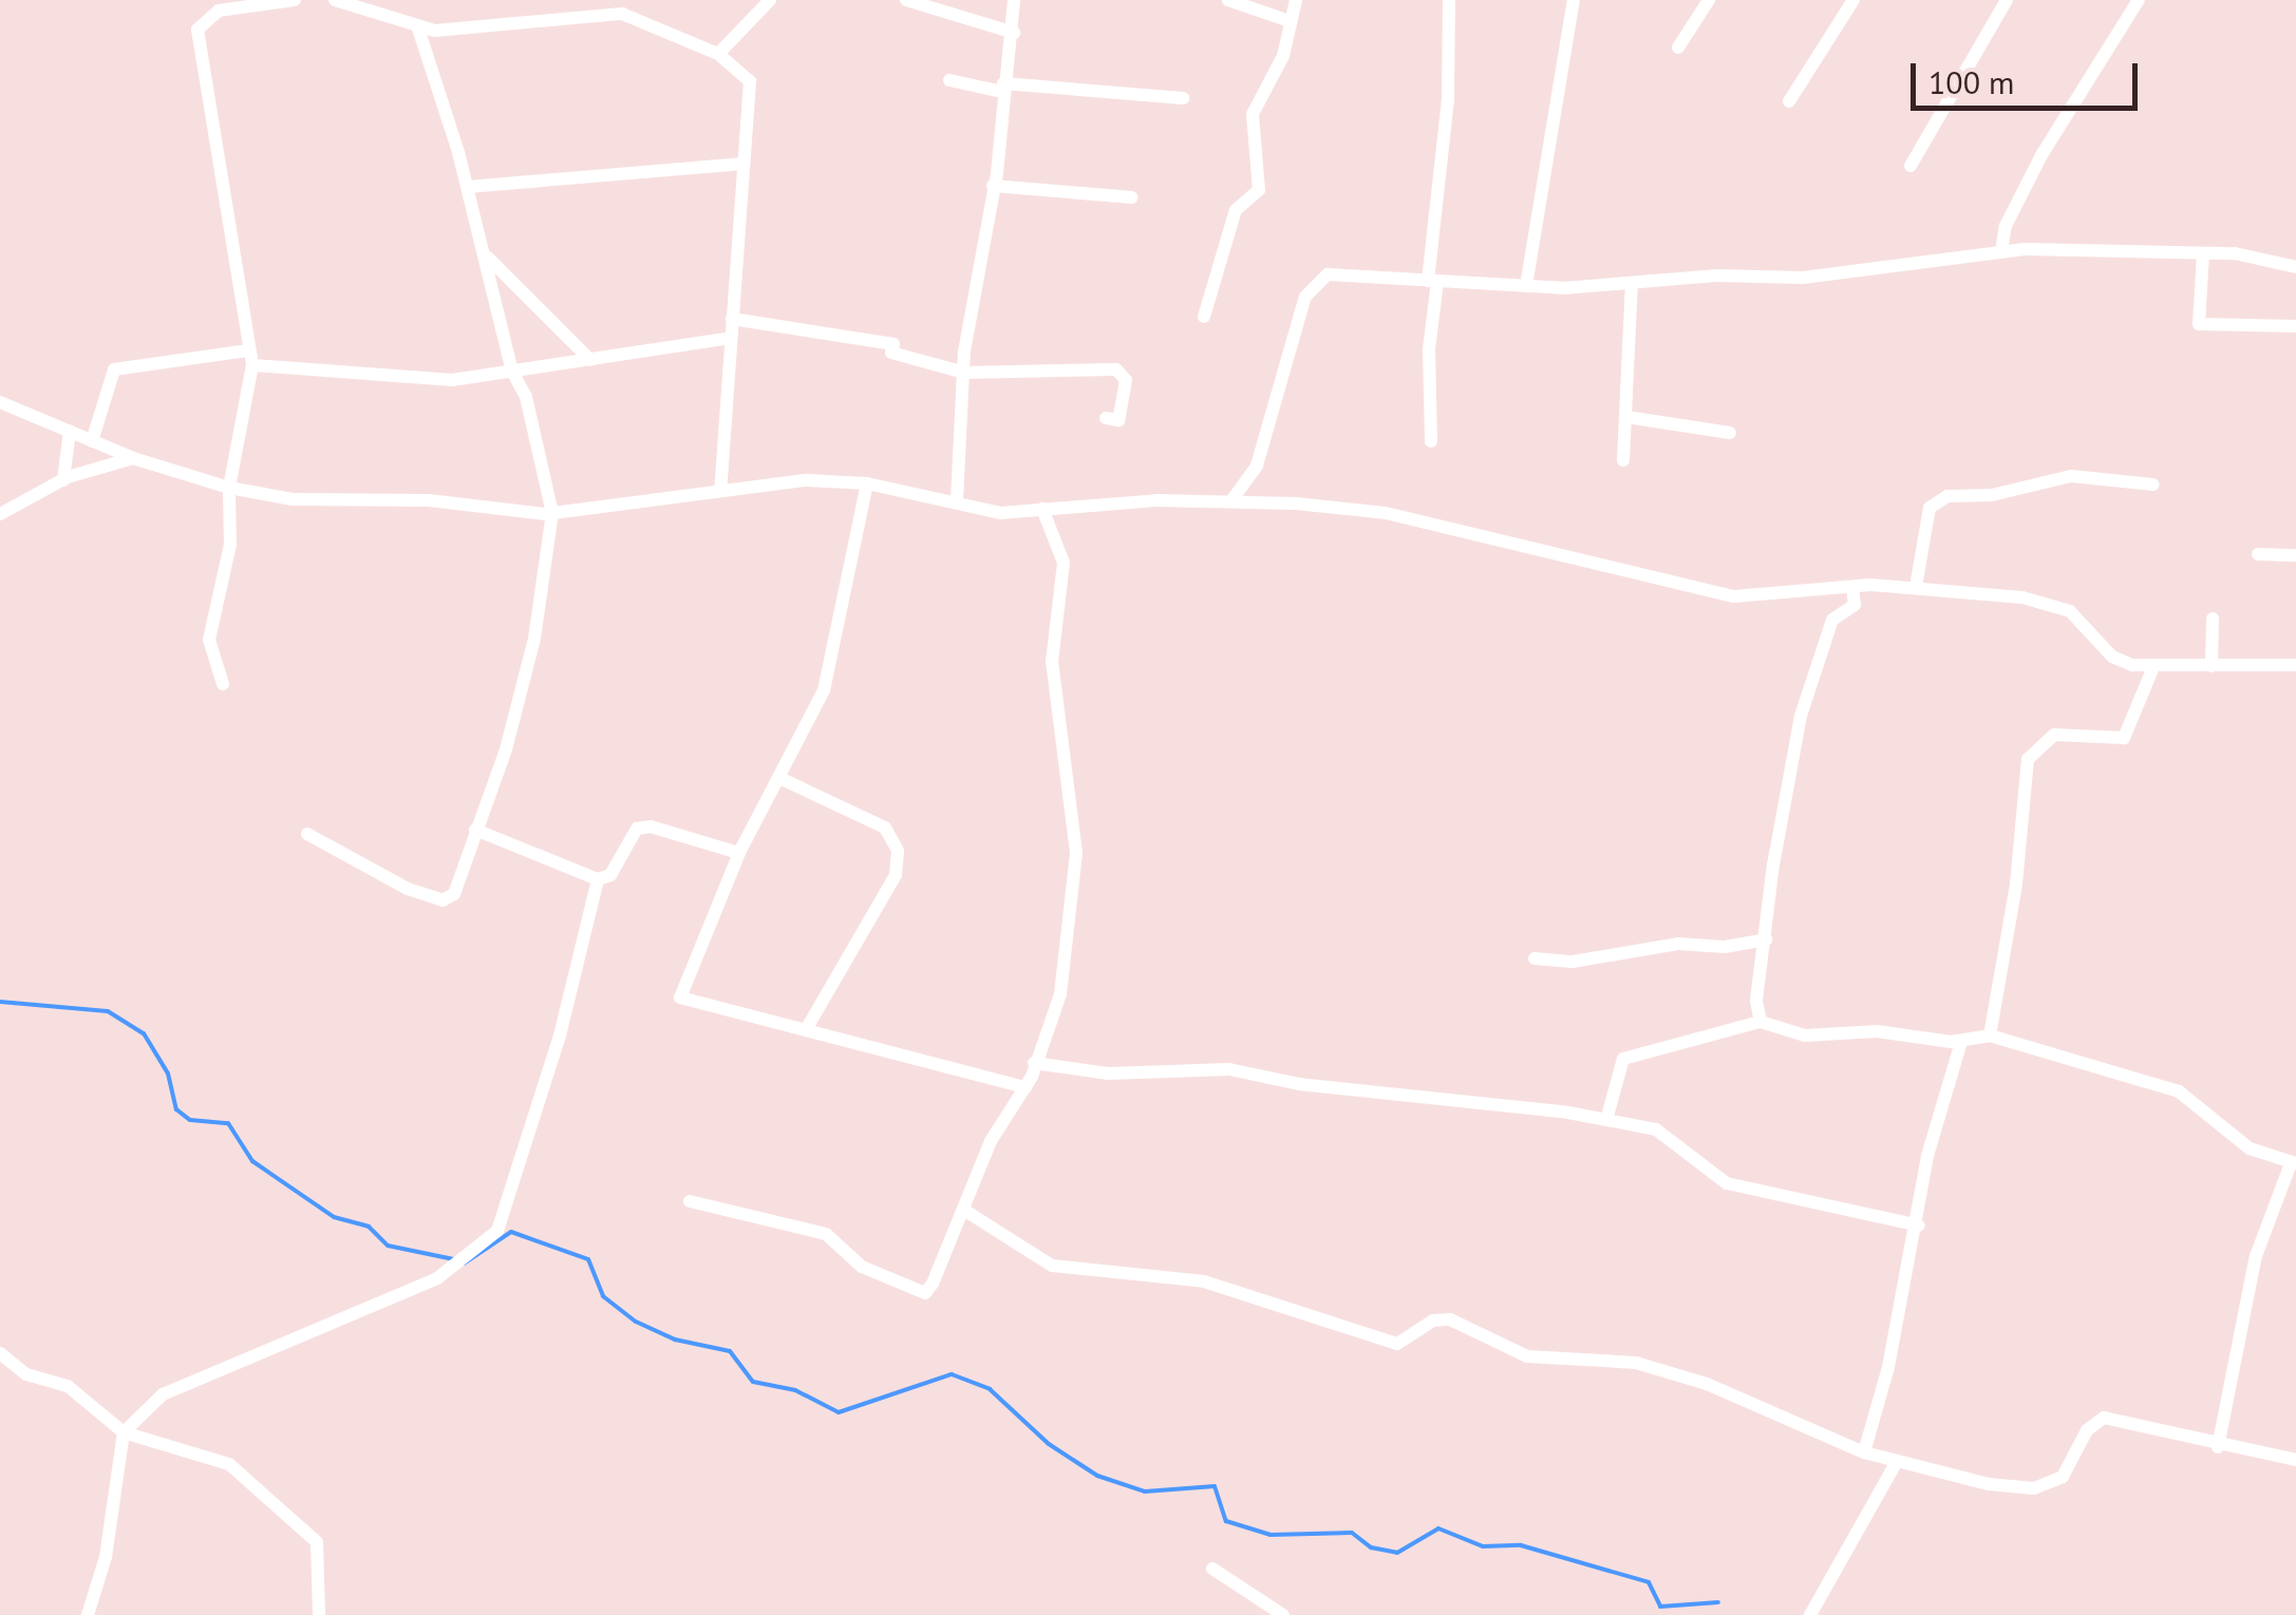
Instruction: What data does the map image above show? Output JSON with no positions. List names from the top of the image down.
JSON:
{
  "scale_bar": "100 m"
}
